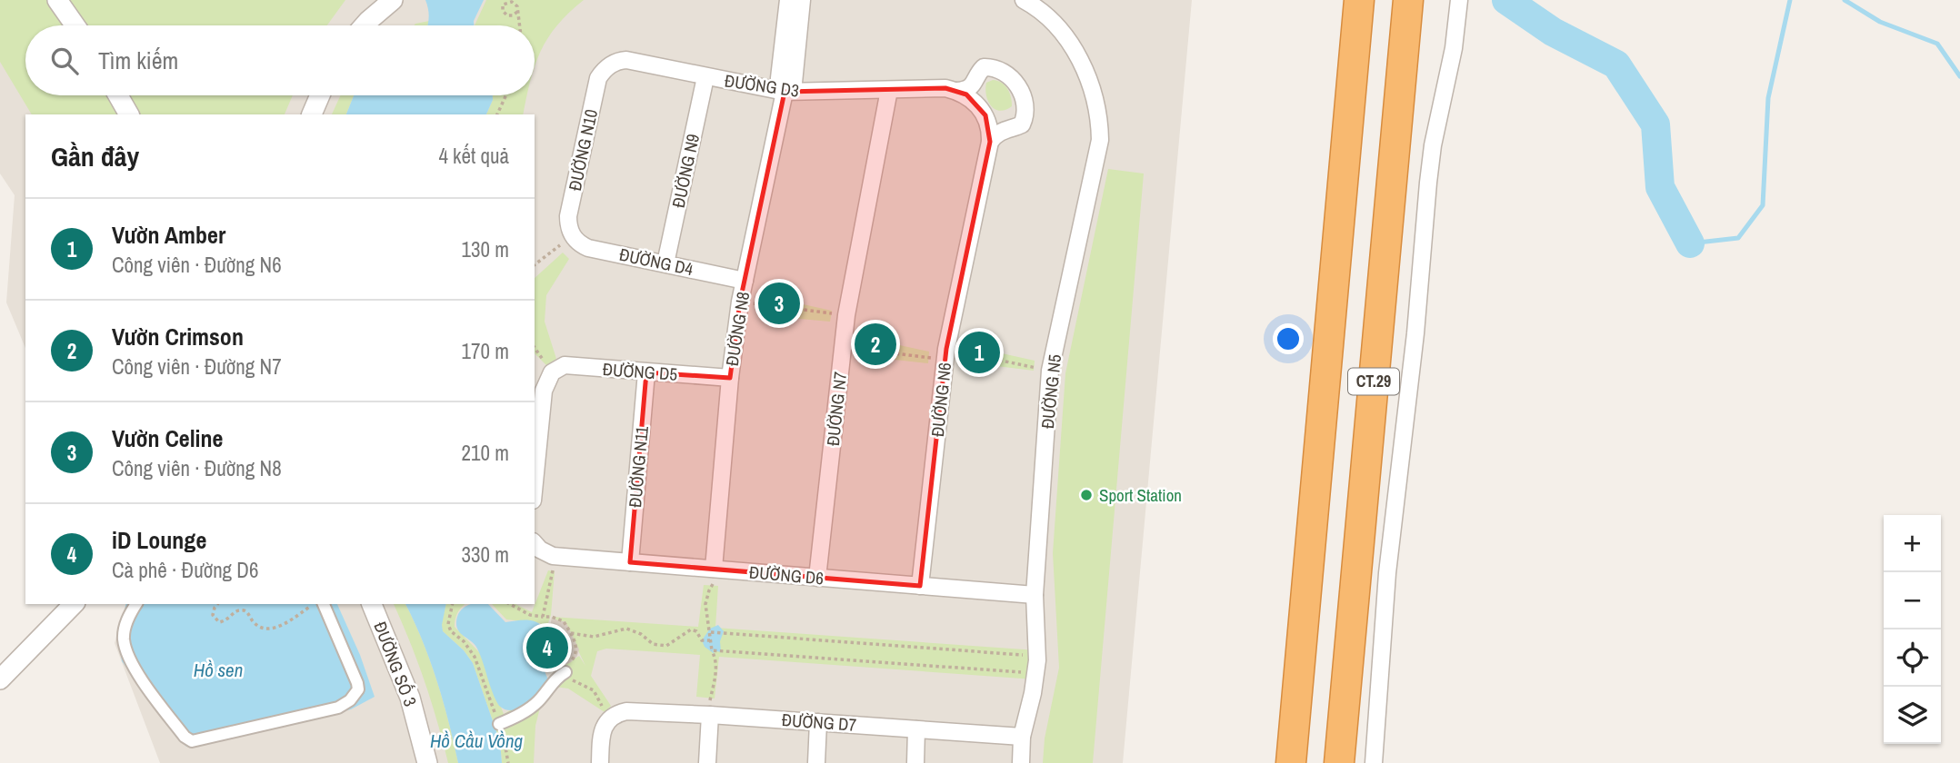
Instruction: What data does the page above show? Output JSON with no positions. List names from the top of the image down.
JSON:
{
  "streets": {
    "highway": ["CT.29"],
    "street": [
      "ĐƯỜNG D3",
      "ĐƯỜNG N10",
      "ĐƯỜNG N9",
      "ĐƯỜNG D4",
      "ĐƯỜNG N8",
      "ĐƯỜNG D5",
      "ĐƯỜNG N5",
      "ĐƯỜNG N6",
      "ĐƯỜNG N7",
      "ĐƯỜNG N11",
      "ĐƯỜNG D6",
      "ĐƯỜNG SỐ 3",
      "ĐƯỜNG D7"
    ]
  },
  "crossings": [
    ["ĐƯỜNG D3", "ĐƯỜNG N10"],
    ["ĐƯỜNG D3", "ĐƯỜNG N9"],
    ["ĐƯỜNG D3", "ĐƯỜNG N8"],
    ["ĐƯỜNG D3", "ĐƯỜNG N6"],
    ["ĐƯỜNG D3", "ĐƯỜNG N7"],
    ["ĐƯỜNG N10", "ĐƯỜNG D4"],
    ["ĐƯỜNG N9", "ĐƯỜNG D4"],
    ["ĐƯỜNG D4", "ĐƯỜNG N8"],
    ["ĐƯỜNG N8", "ĐƯỜNG D5"],
    ["ĐƯỜNG N8", "ĐƯỜNG D6"],
    ["ĐƯỜNG D5", "ĐƯỜNG N11"],
    ["ĐƯỜNG N5", "ĐƯỜNG D6"],
    ["ĐƯỜNG N5", "ĐƯỜNG D7"],
    ["ĐƯỜNG N6", "ĐƯỜNG D6"],
    ["ĐƯỜNG N7", "ĐƯỜNG D6"],
    ["ĐƯỜNG N11", "ĐƯỜNG D6"]
  ],
  "water": ["Hồ sen", "Hồ Cầu Vồng"],
  "places": ["Sport Station"],
  "page": {
    "search": "Tìm kiếm",
    "heading": ["Gần đây", "4 kết quả"],
    "list": [
      {
        "mark": "1",
        "name": "Vườn Amber",
        "note": "Công viên · Đường N6",
        "value": "130 m"
      },
      {
        "mark": "2",
        "name": "Vườn Crimson",
        "note": "Công viên · Đường N7",
        "value": "170 m"
      },
      {
        "mark": "3",
        "name": "Vườn Celine",
        "note": "Công viên · Đường N8",
        "value": "210 m"
      },
      {
        "mark": "4",
        "name": "iD Lounge",
        "note": "Cà phê · Đường D6",
        "value": "330 m"
      }
    ],
    "pins": [
      "3",
      "2",
      "1",
      "4"
    ],
    "map_buttons": ["+", "−"]
  }
}
